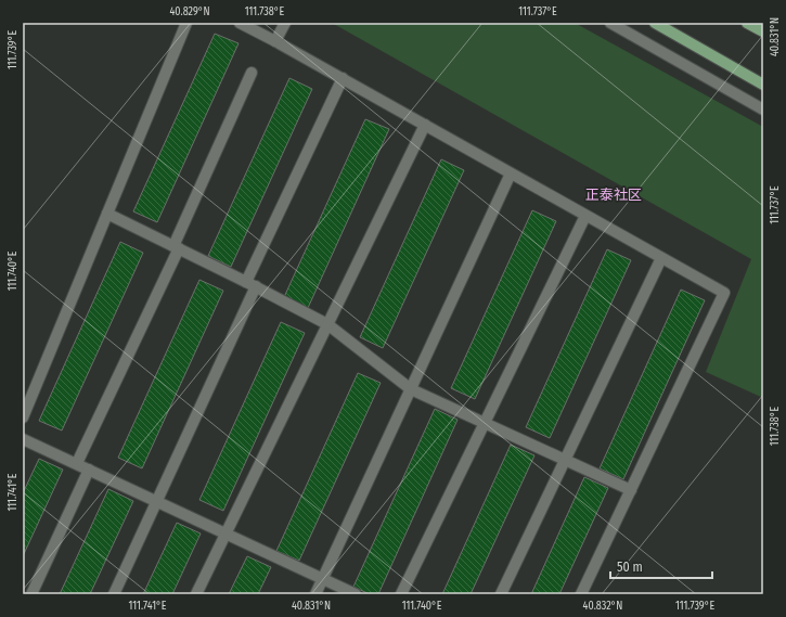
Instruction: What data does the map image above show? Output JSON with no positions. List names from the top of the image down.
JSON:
{
  "districts": ["正泰社区"],
  "scale_bar": "50 m",
  "coordinates": [
    "40.829°N",
    "111.738°E",
    "111.737°E",
    "40.831°N",
    "111.739°E",
    "111.740°E",
    "111.741°E",
    "40.832°N"
  ]
}
